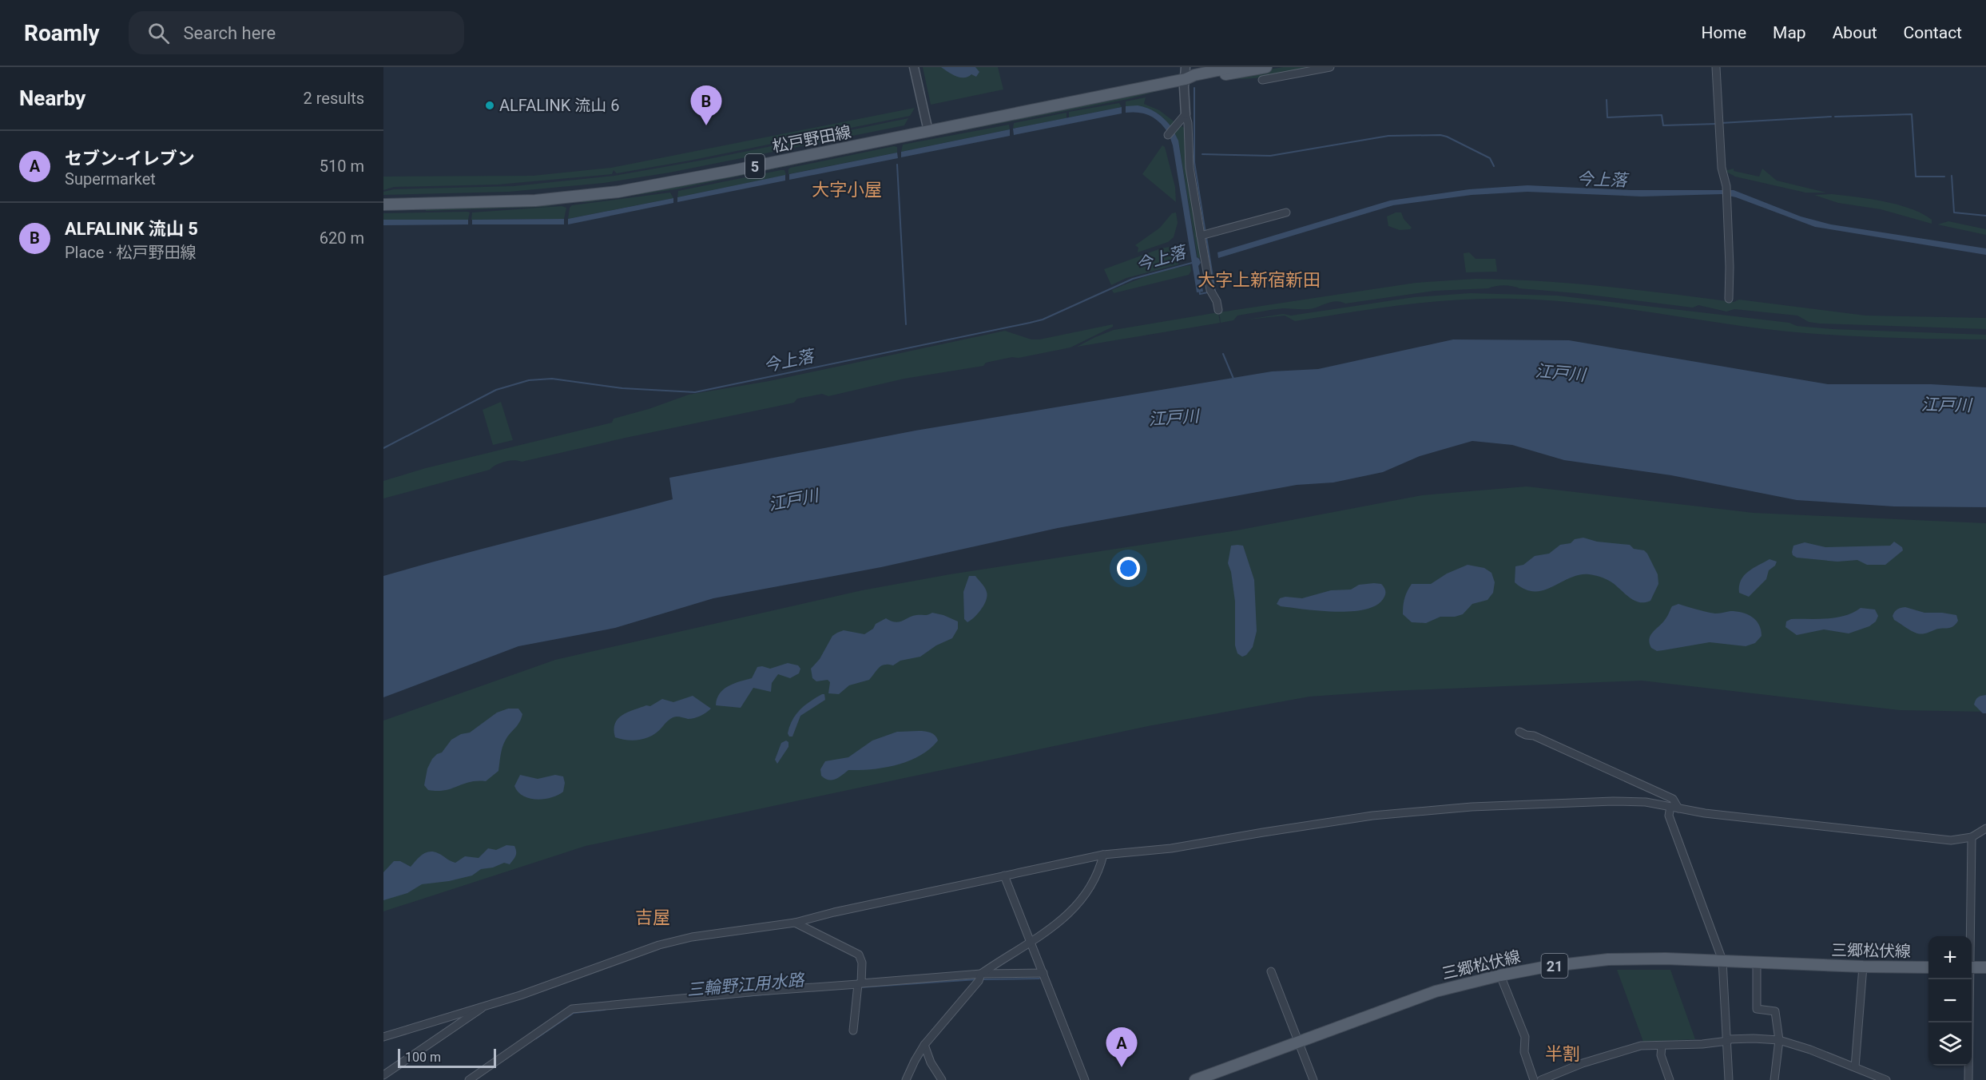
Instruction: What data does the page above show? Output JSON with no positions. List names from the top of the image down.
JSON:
{
  "streets": {
    "main road": [
      "松戸野田線",
      "5",
      "三郷松伏線",
      "21"
    ]
  },
  "districts": [
    "大字小屋",
    "大字上新宿新田",
    "吉屋",
    "半割"
  ],
  "water": ["今上落", "江戸川", "三輪野江用水路"],
  "places": ["ALFALINK 流山 6"],
  "scale_bar": "100 m",
  "page": {
    "header": "Roamly",
    "search": "Search here",
    "nav": [
      "Home",
      "Map",
      "About",
      "Contact"
    ],
    "heading": ["Nearby", "2 results"],
    "pins": ["B", "A"],
    "list": [
      {
        "mark": "A",
        "name": "セブン-イレブン",
        "note": "Supermarket",
        "value": "510 m"
      },
      {
        "mark": "B",
        "name": "ALFALINK 流山 5",
        "note": "Place · 松戸野田線",
        "value": "620 m"
      }
    ],
    "map_buttons": ["+", "−"],
    "scale": "100 m"
  }
}
